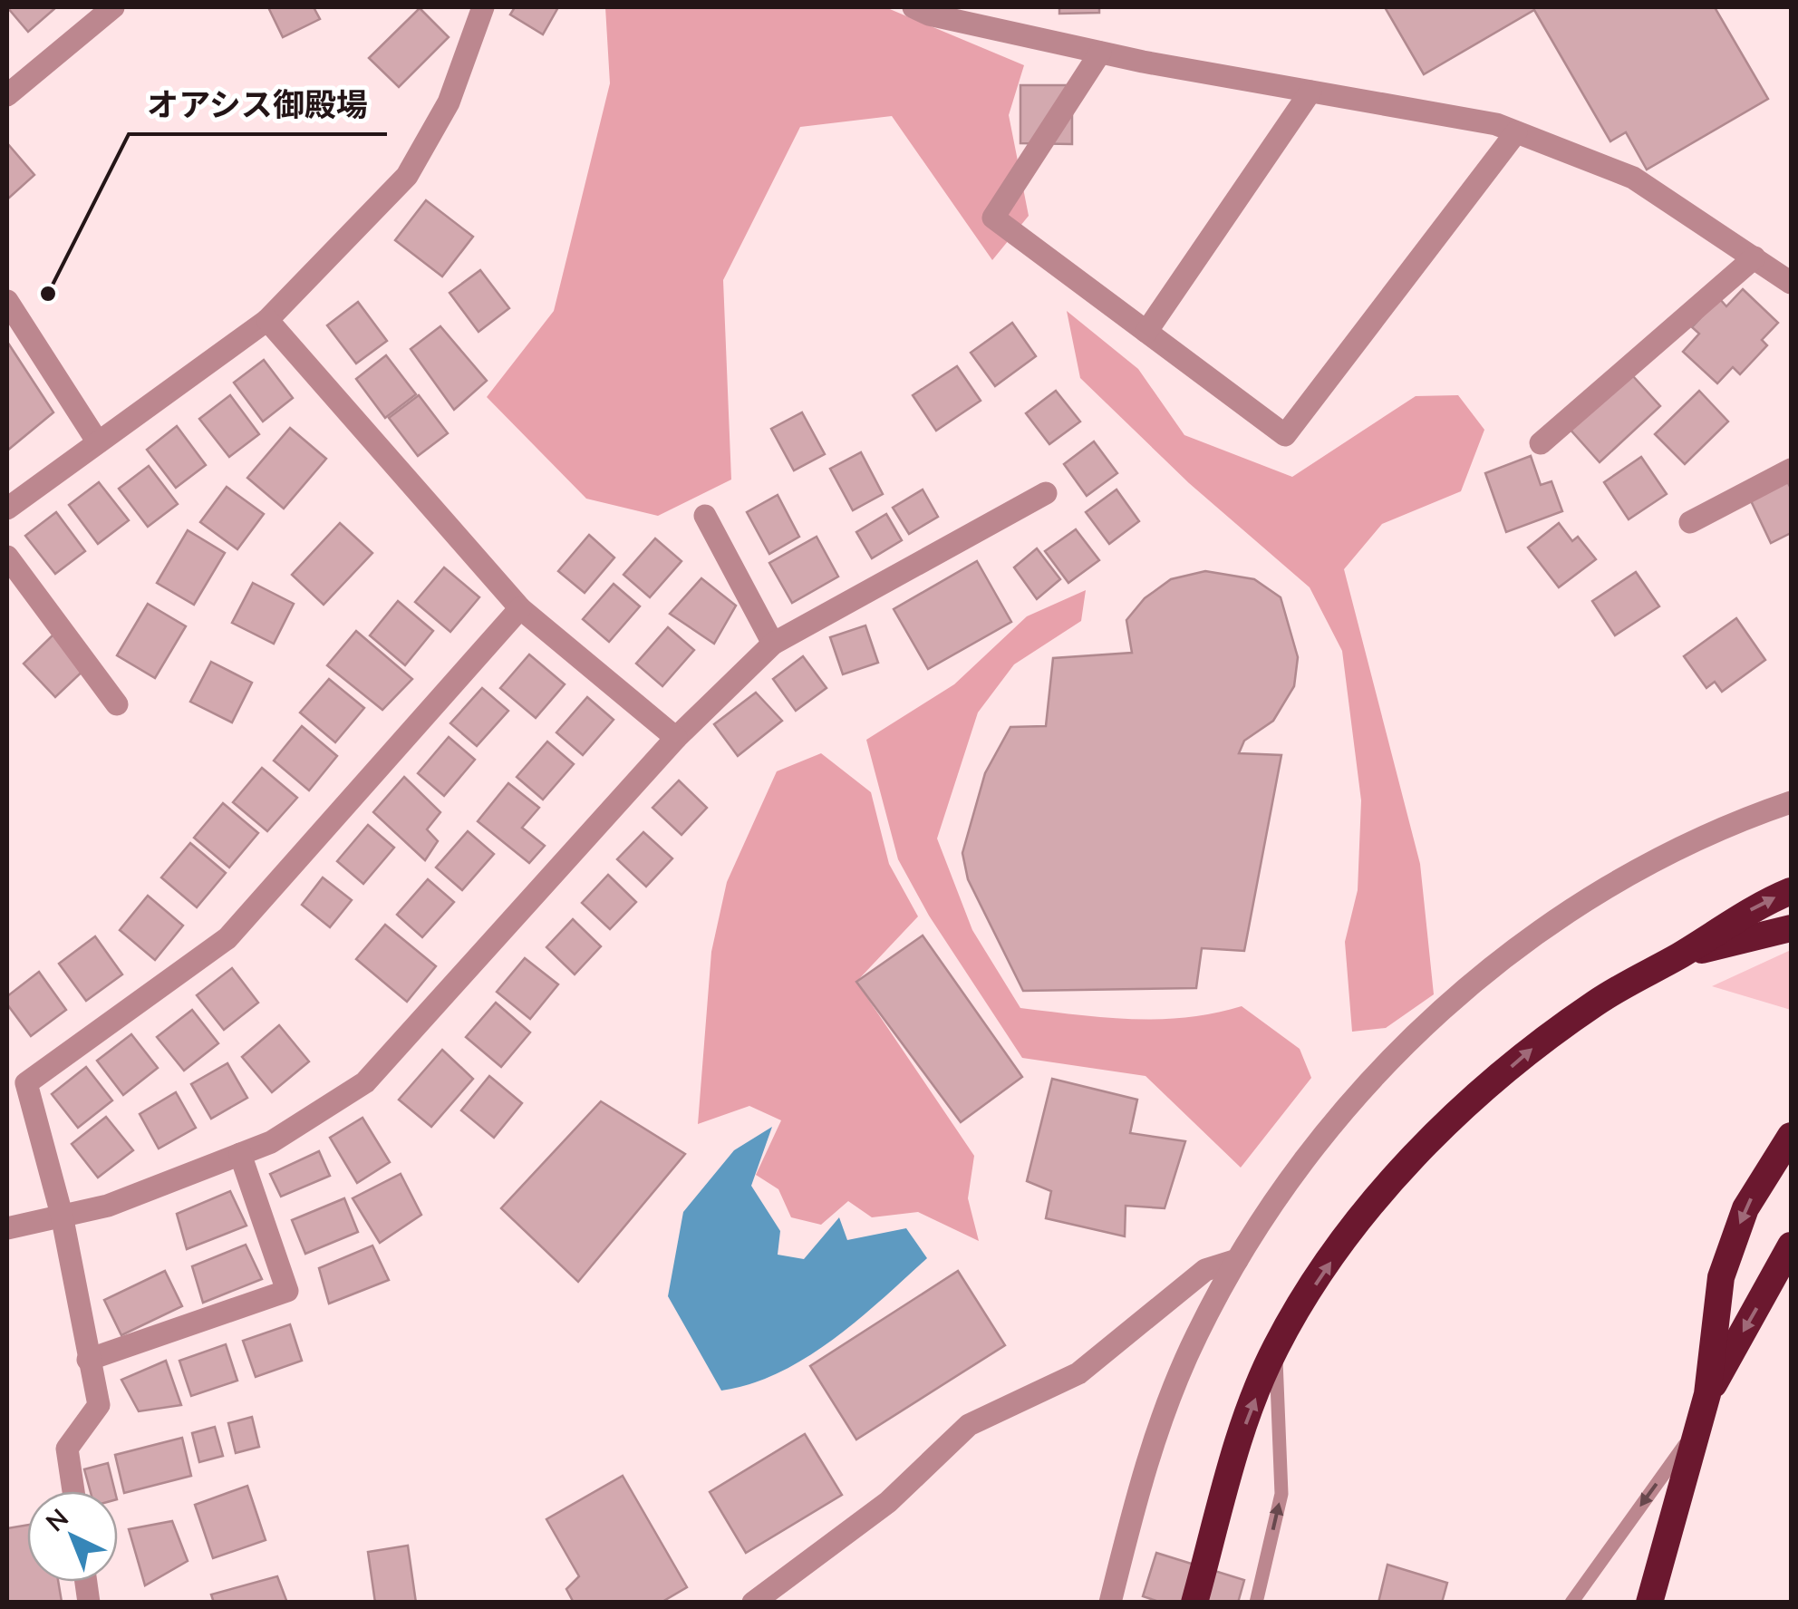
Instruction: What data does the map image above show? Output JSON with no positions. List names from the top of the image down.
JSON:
{
  "places": ["オアシス御殿場"],
  "north": "top left"
}
